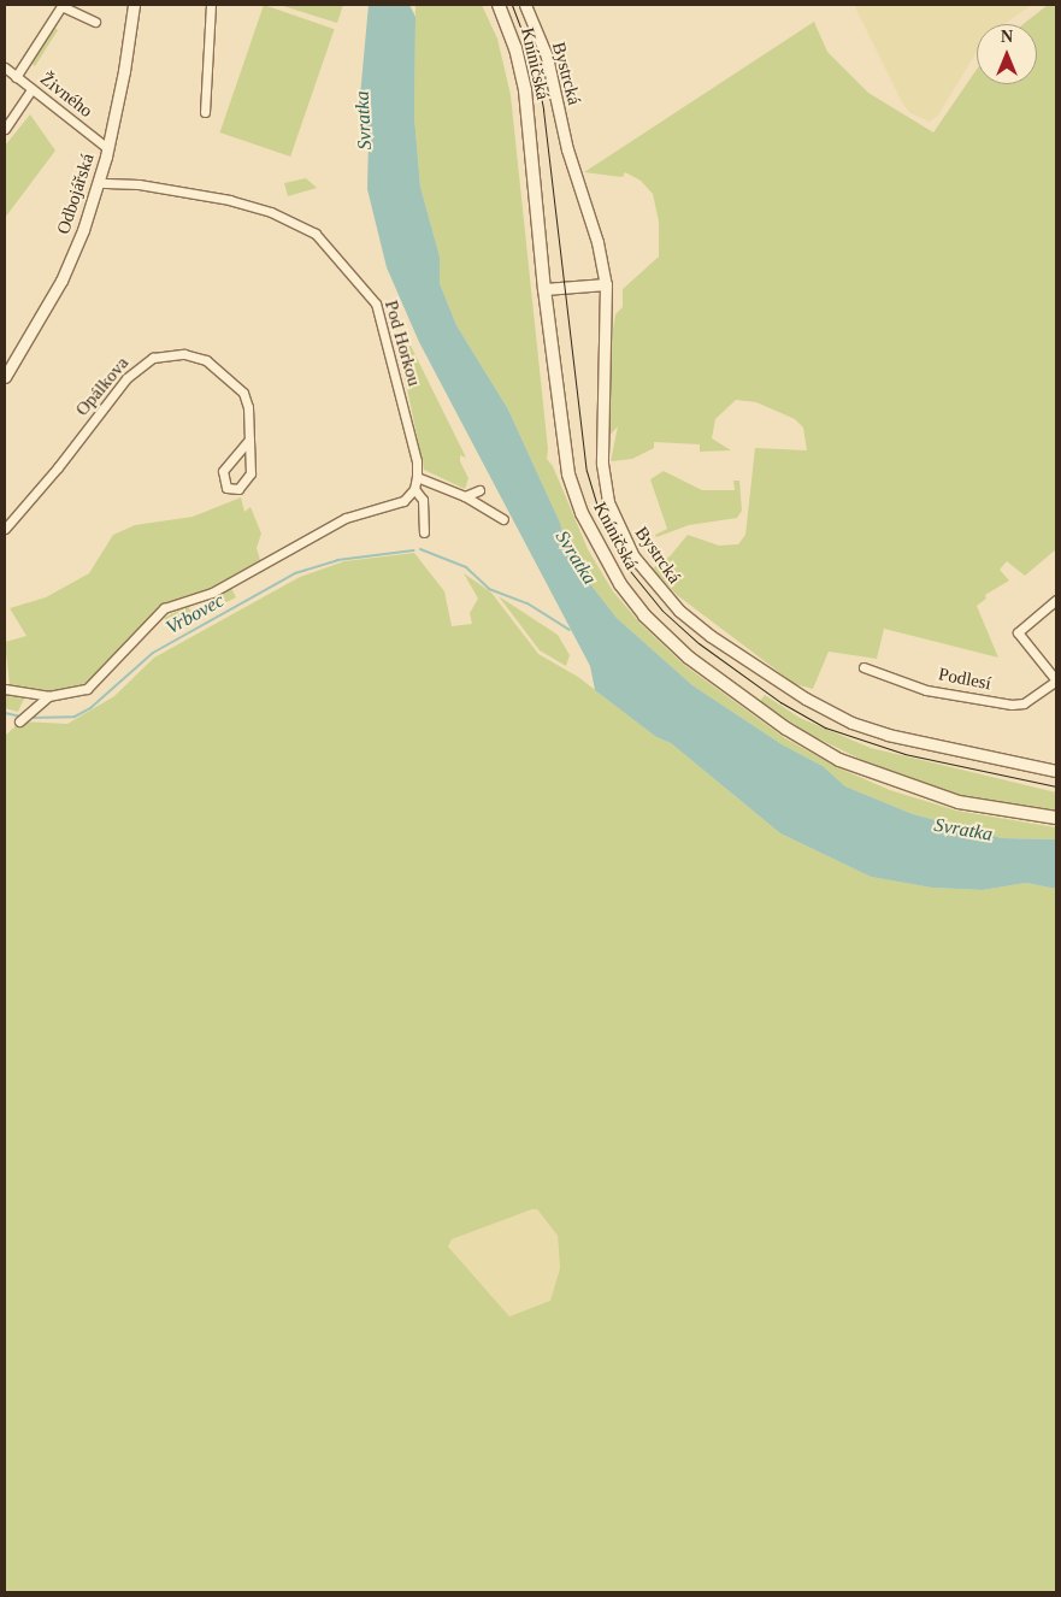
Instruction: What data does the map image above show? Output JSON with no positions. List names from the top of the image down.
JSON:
{
  "streets": {
    "main road": ["Kníničská"],
    "street": [
      "Bystrcká",
      "Živného",
      "Odbojářská",
      "Pod Horkou",
      "Opálkova",
      "Podlesí"
    ]
  },
  "crossings": [
    ["Živného", "Odbojářská"],
    ["Odbojářská", "Pod Horkou"]
  ],
  "water": ["Svratka", "Vrbovec"],
  "north": "top"
}
